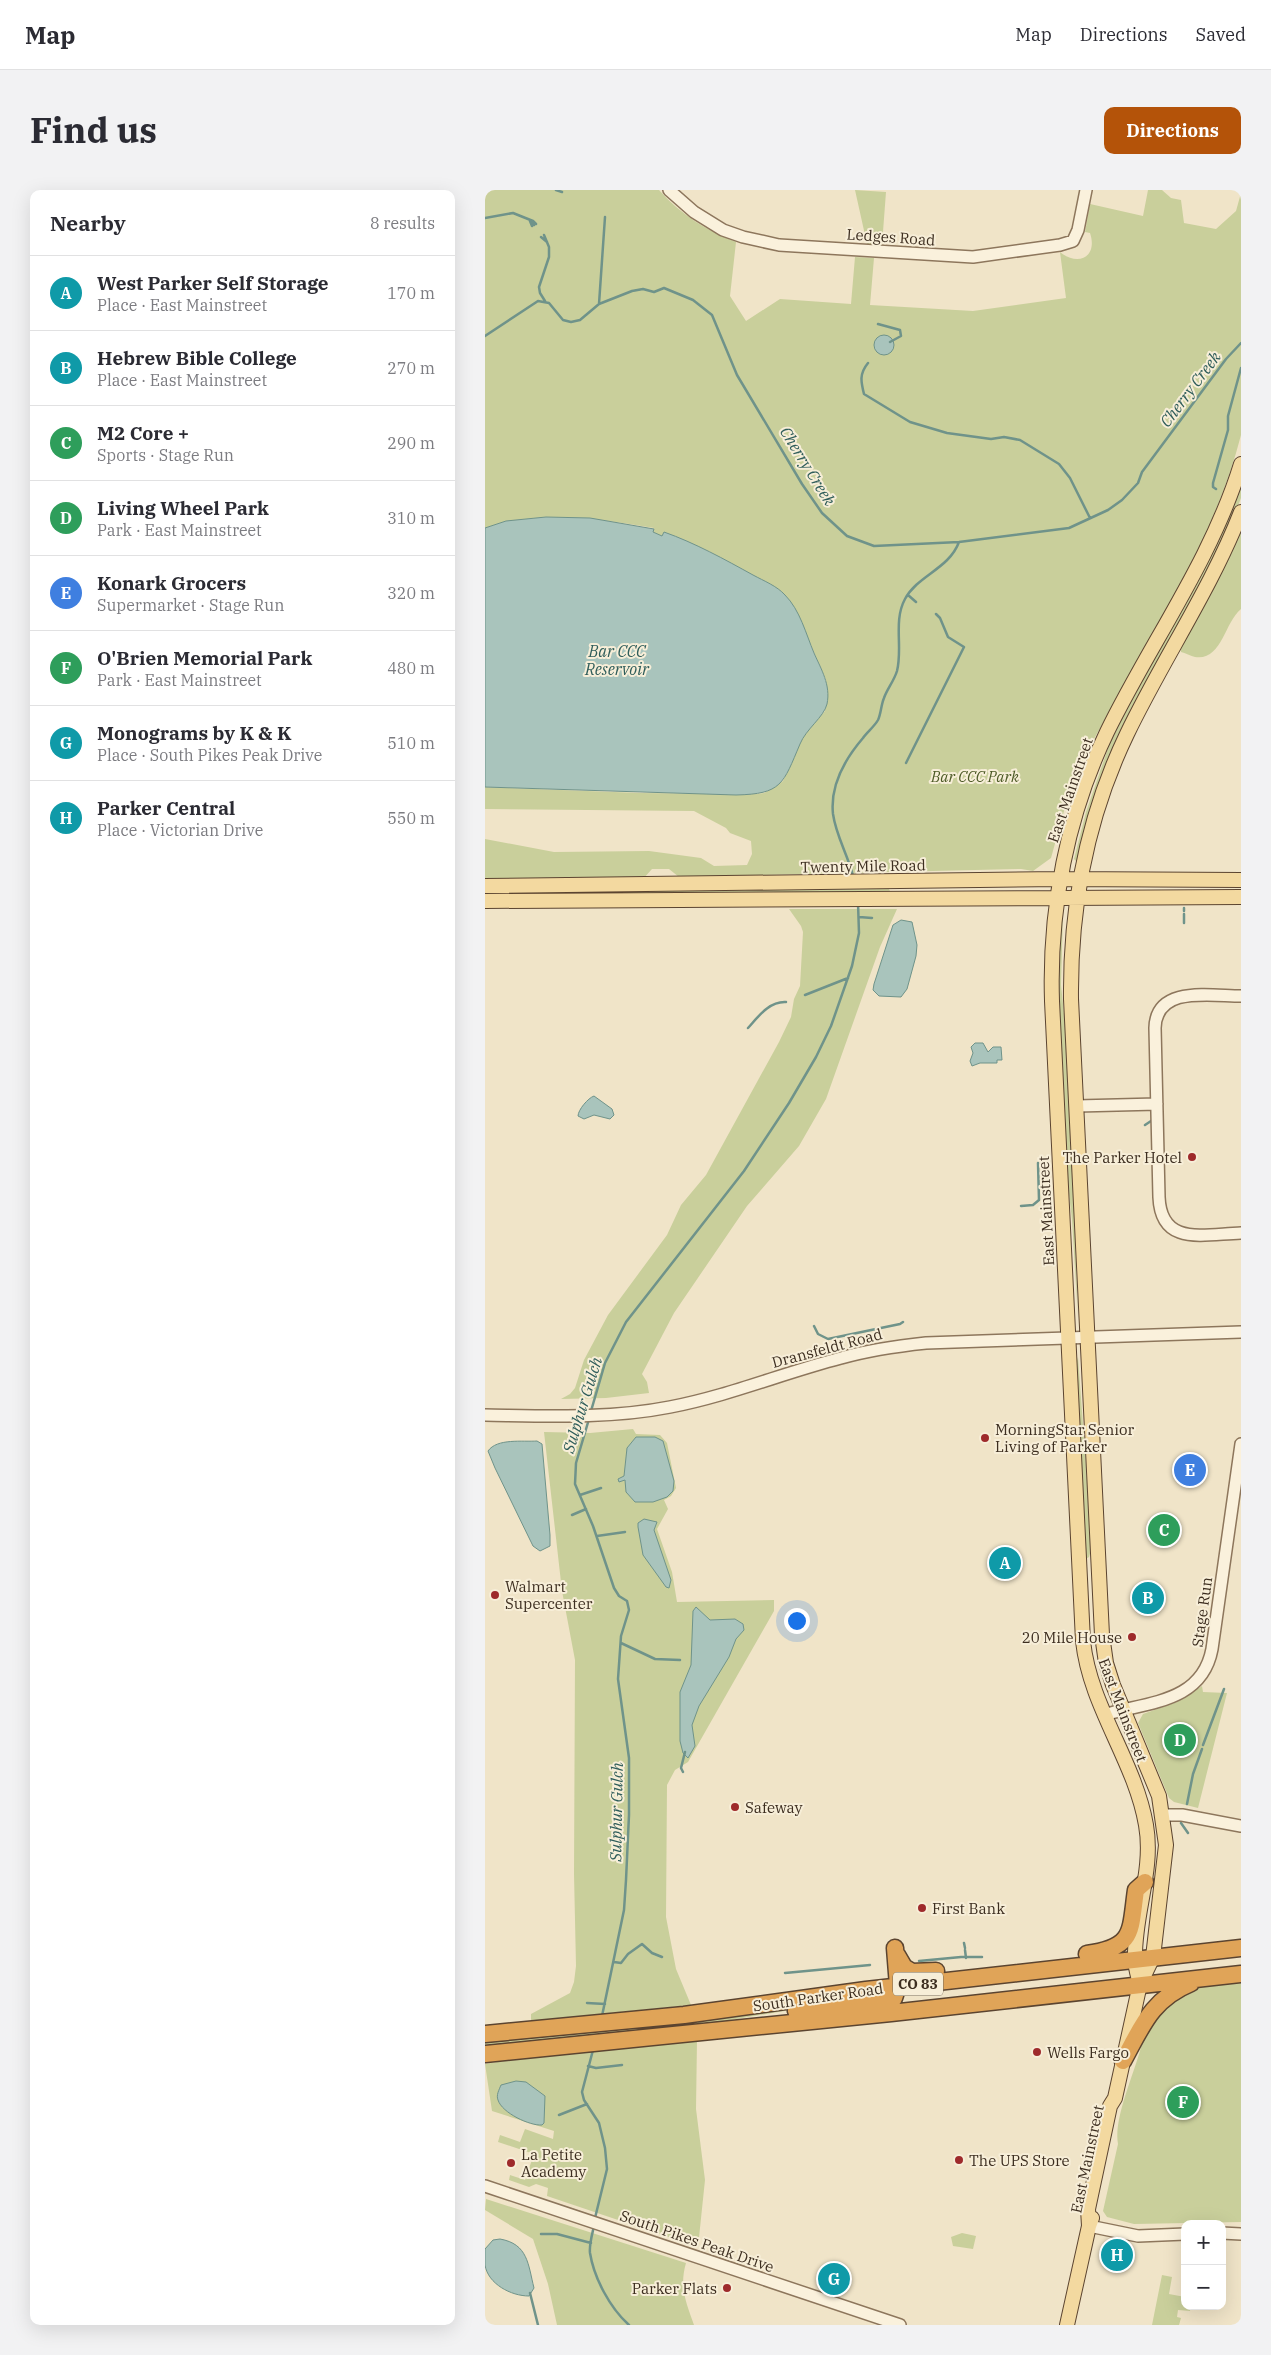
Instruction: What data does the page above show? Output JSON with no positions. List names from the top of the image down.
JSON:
{
  "streets": {
    "highway": ["CO 83", "South Parker Road"],
    "main road": ["East Mainstreet", "Twenty Mile Road"],
    "street": [
      "Ledges Road",
      "Dransfeldt Road",
      "Stage Run",
      "South Pikes Peak Drive"
    ]
  },
  "crossings": [
    ["East Mainstreet", "Twenty Mile Road"],
    ["East Mainstreet", "Dransfeldt Road"],
    ["East Mainstreet", "Stage Run"],
    ["East Mainstreet", "South Parker Road"]
  ],
  "water": ["Cherry Creek", "Bar CCC Reservoir", "Sulphur Gulch"],
  "parks": ["Bar CCC Park"],
  "places": [
    "The Parker Hotel",
    "MorningStar Senior Living of Parker",
    "Walmart Supercenter",
    "20 Mile House",
    "Safeway",
    "First Bank",
    "Wells Fargo",
    "The UPS Store",
    "La Petite Academy",
    "Parker Flats"
  ],
  "page": {
    "header": "Map",
    "nav": ["Map", "Directions", "Saved"],
    "title": "Find us",
    "buttons": "Directions",
    "heading": ["Nearby", "8 results"],
    "list": [
      {
        "mark": "A",
        "name": "West Parker Self Storage",
        "note": "Place · East Mainstreet",
        "value": "170 m"
      },
      {
        "mark": "B",
        "name": "Hebrew Bible College",
        "note": "Place · East Mainstreet",
        "value": "270 m"
      },
      {
        "mark": "C",
        "name": "M2 Core +",
        "note": "Sports · Stage Run",
        "value": "290 m"
      },
      {
        "mark": "D",
        "name": "Living Wheel Park",
        "note": "Park · East Mainstreet",
        "value": "310 m"
      },
      {
        "mark": "E",
        "name": "Konark Grocers",
        "note": "Supermarket · Stage Run",
        "value": "320 m"
      },
      {
        "mark": "F",
        "name": "O'Brien Memorial Park",
        "note": "Park · East Mainstreet",
        "value": "480 m"
      },
      {
        "mark": "G",
        "name": "Monograms by K & K",
        "note": "Place · South Pikes Peak Drive",
        "value": "510 m"
      },
      {
        "mark": "H",
        "name": "Parker Central",
        "note": "Place · Victorian Drive",
        "value": "550 m"
      }
    ],
    "pins": [
      "E",
      "C",
      "A",
      "B",
      "D",
      "F",
      "H",
      "G"
    ],
    "map_buttons": ["+", "−"]
  }
}
